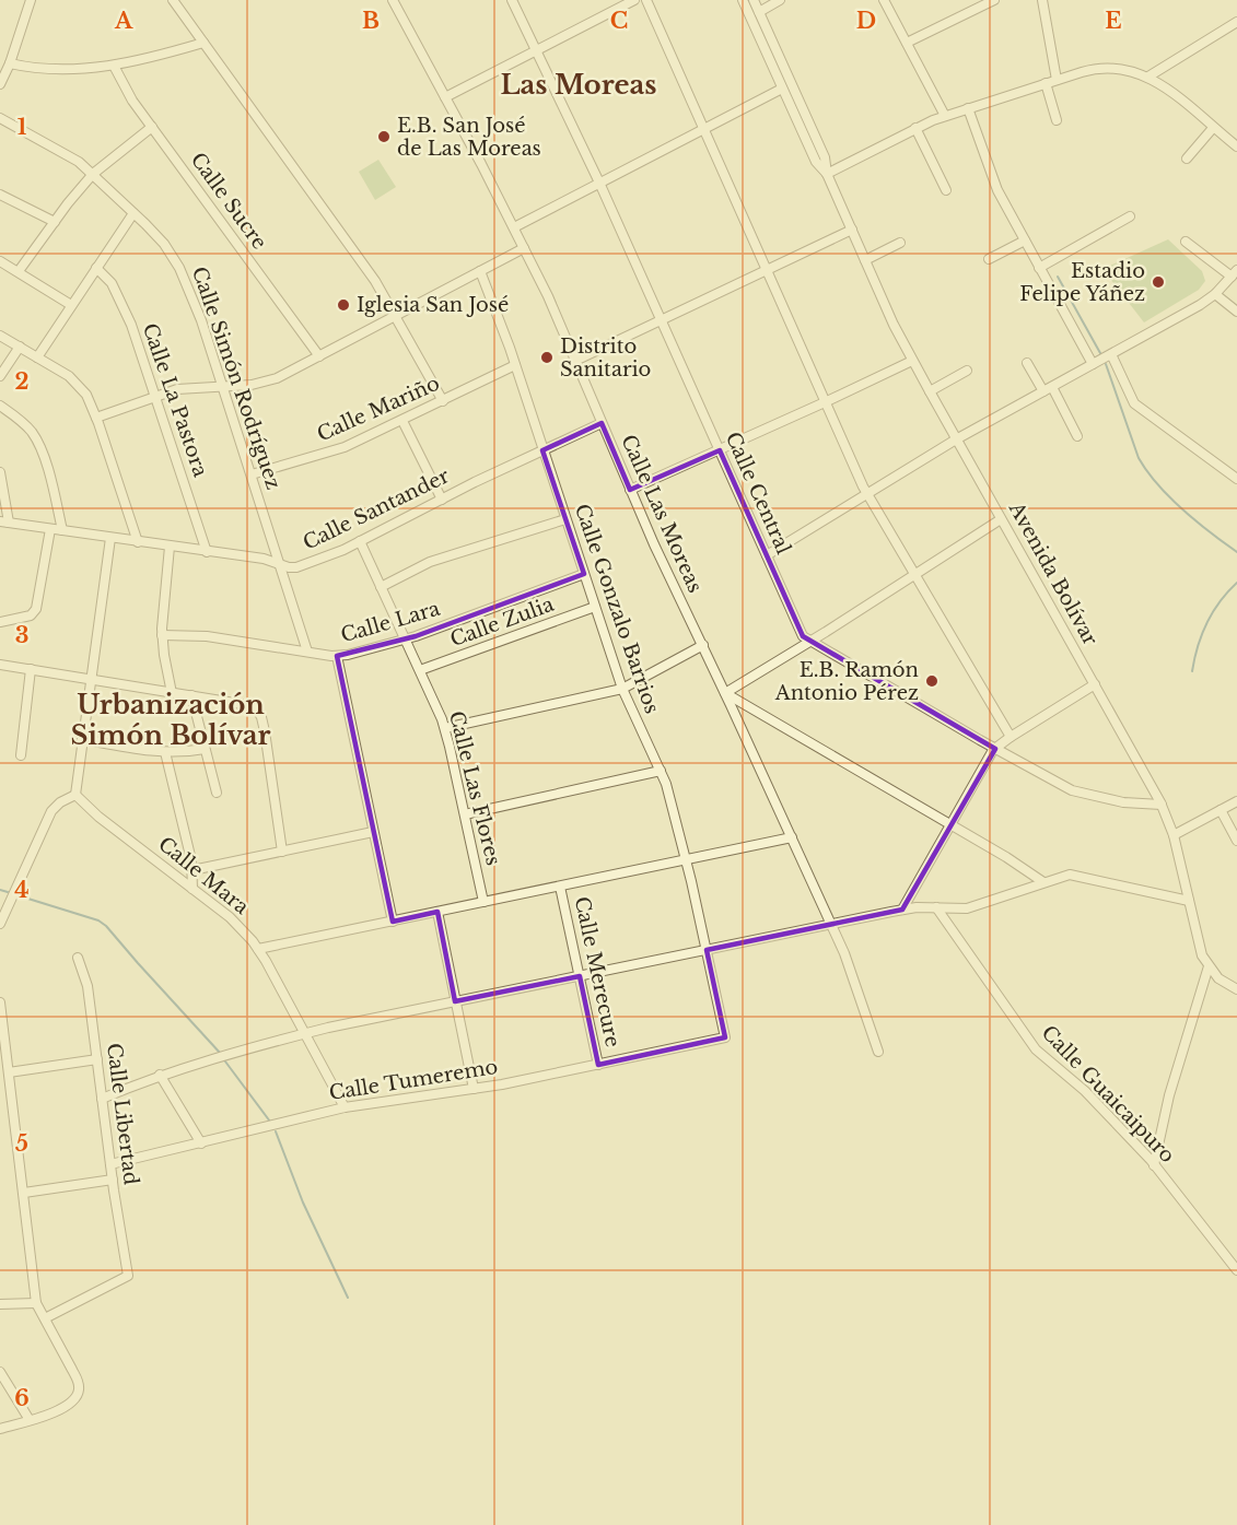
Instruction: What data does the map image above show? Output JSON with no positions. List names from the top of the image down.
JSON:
{
  "streets": {
    "street": [
      "Calle Sucre",
      "Calle Simón Rodríguez",
      "Calle La Pastora",
      "Calle Mariño",
      "Calle Central",
      "Calle Santander",
      "Calle Las Moreas",
      "Avenida Bolívar",
      "Calle Gonzalo Barrios",
      "Calle Lara",
      "Calle Zulia",
      "Calle Las Flores",
      "Calle Mara",
      "Calle Merecure",
      "Calle Tumeremo",
      "Calle Guaicaipuro",
      "Calle Libertad"
    ]
  },
  "crossings": [
    ["Calle Simón Rodríguez", "Calle Mariño"],
    ["Calle Simón Rodríguez", "Calle Santander"],
    ["Calle Simón Rodríguez", "Calle Lara"],
    ["Calle La Pastora", "Calle Santander"],
    ["Calle Mariño", "Calle Gonzalo Barrios"],
    ["Calle Central", "Avenida Bolívar"],
    ["Calle Santander", "Calle Las Moreas"],
    ["Calle Santander", "Calle Gonzalo Barrios"],
    ["Calle Santander", "Calle Las Flores"],
    ["Calle Gonzalo Barrios", "Calle Lara"],
    ["Calle Gonzalo Barrios", "Calle Zulia"],
    ["Calle Gonzalo Barrios", "Calle Tumeremo"],
    ["Calle Lara", "Calle Las Flores"],
    ["Calle Zulia", "Calle Las Flores"],
    ["Calle Mara", "Calle Tumeremo"],
    ["Calle Merecure", "Calle Tumeremo"],
    ["Calle Tumeremo", "Calle Libertad"]
  ],
  "districts": ["Las Moreas", "Urbanización Simón Bolívar"],
  "places": [
    "E.B. San José de Las Moreas",
    "Estadio Felipe Yáñez",
    "Iglesia San José",
    "Distrito Sanitario",
    "E.B. Ramón Antonio Pérez"
  ],
  "grid": {
    "columns": [
      "A",
      "B",
      "C",
      "D",
      "E"
    ],
    "rows": [
      "1",
      "2",
      "3",
      "4",
      "5",
      "6"
    ]
  }
}
